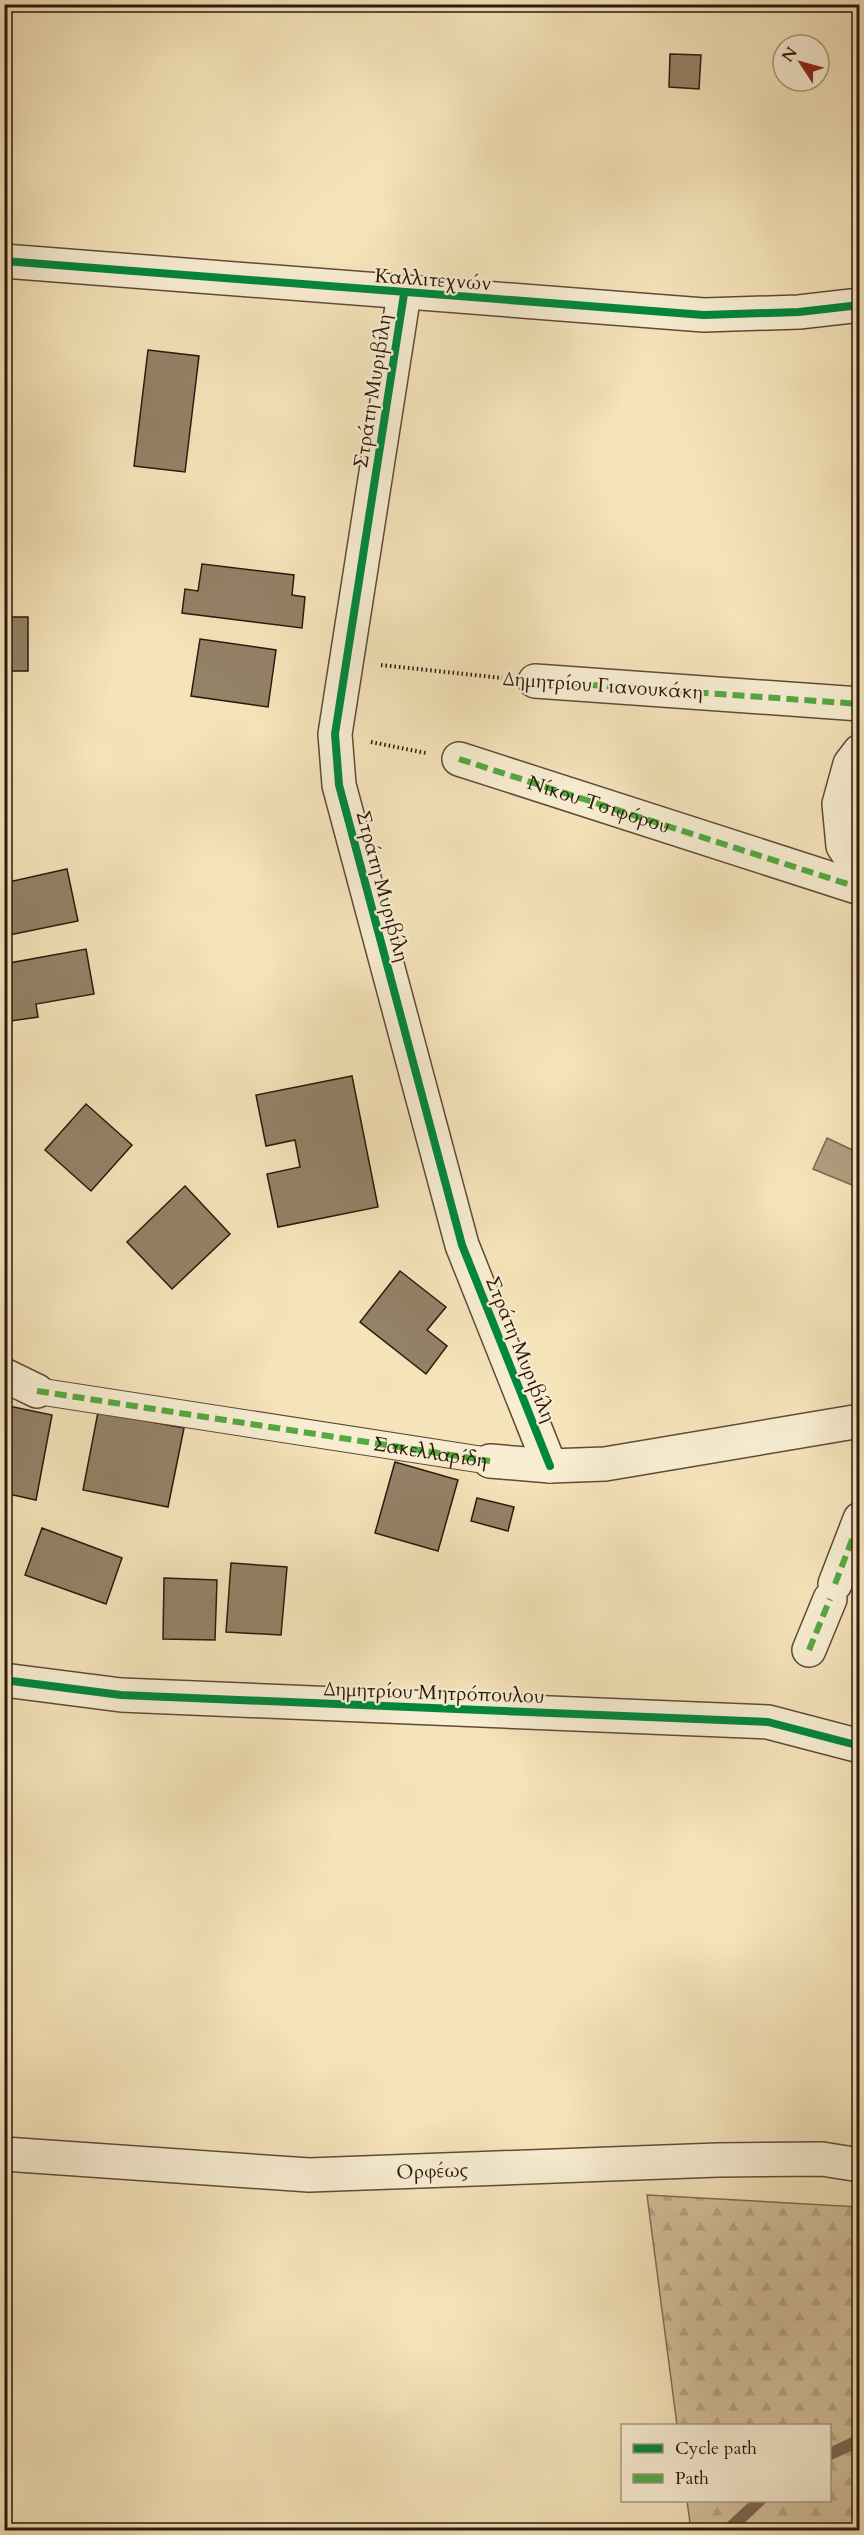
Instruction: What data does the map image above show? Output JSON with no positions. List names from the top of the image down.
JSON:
{
  "streets": {
    "street": [
      "Καλλιτεχνών",
      "Στράτη Μυριβίλη",
      "Δημητρίου Γιανουκάκη",
      "Νίκου Τσιφόρου",
      "Σακελλαρίδη",
      "Δημητρίου Μητρόπουλου",
      "Ορφέως"
    ]
  },
  "crossings": [
    ["Καλλιτεχνών", "Στράτη Μυριβίλη"],
    ["Στράτη Μυριβίλη", "Δημητρίου Γιανουκάκη"],
    ["Στράτη Μυριβίλη", "Σακελλαρίδη"]
  ],
  "legend": ["Cycle path", "Path"],
  "north": "top left"
}
